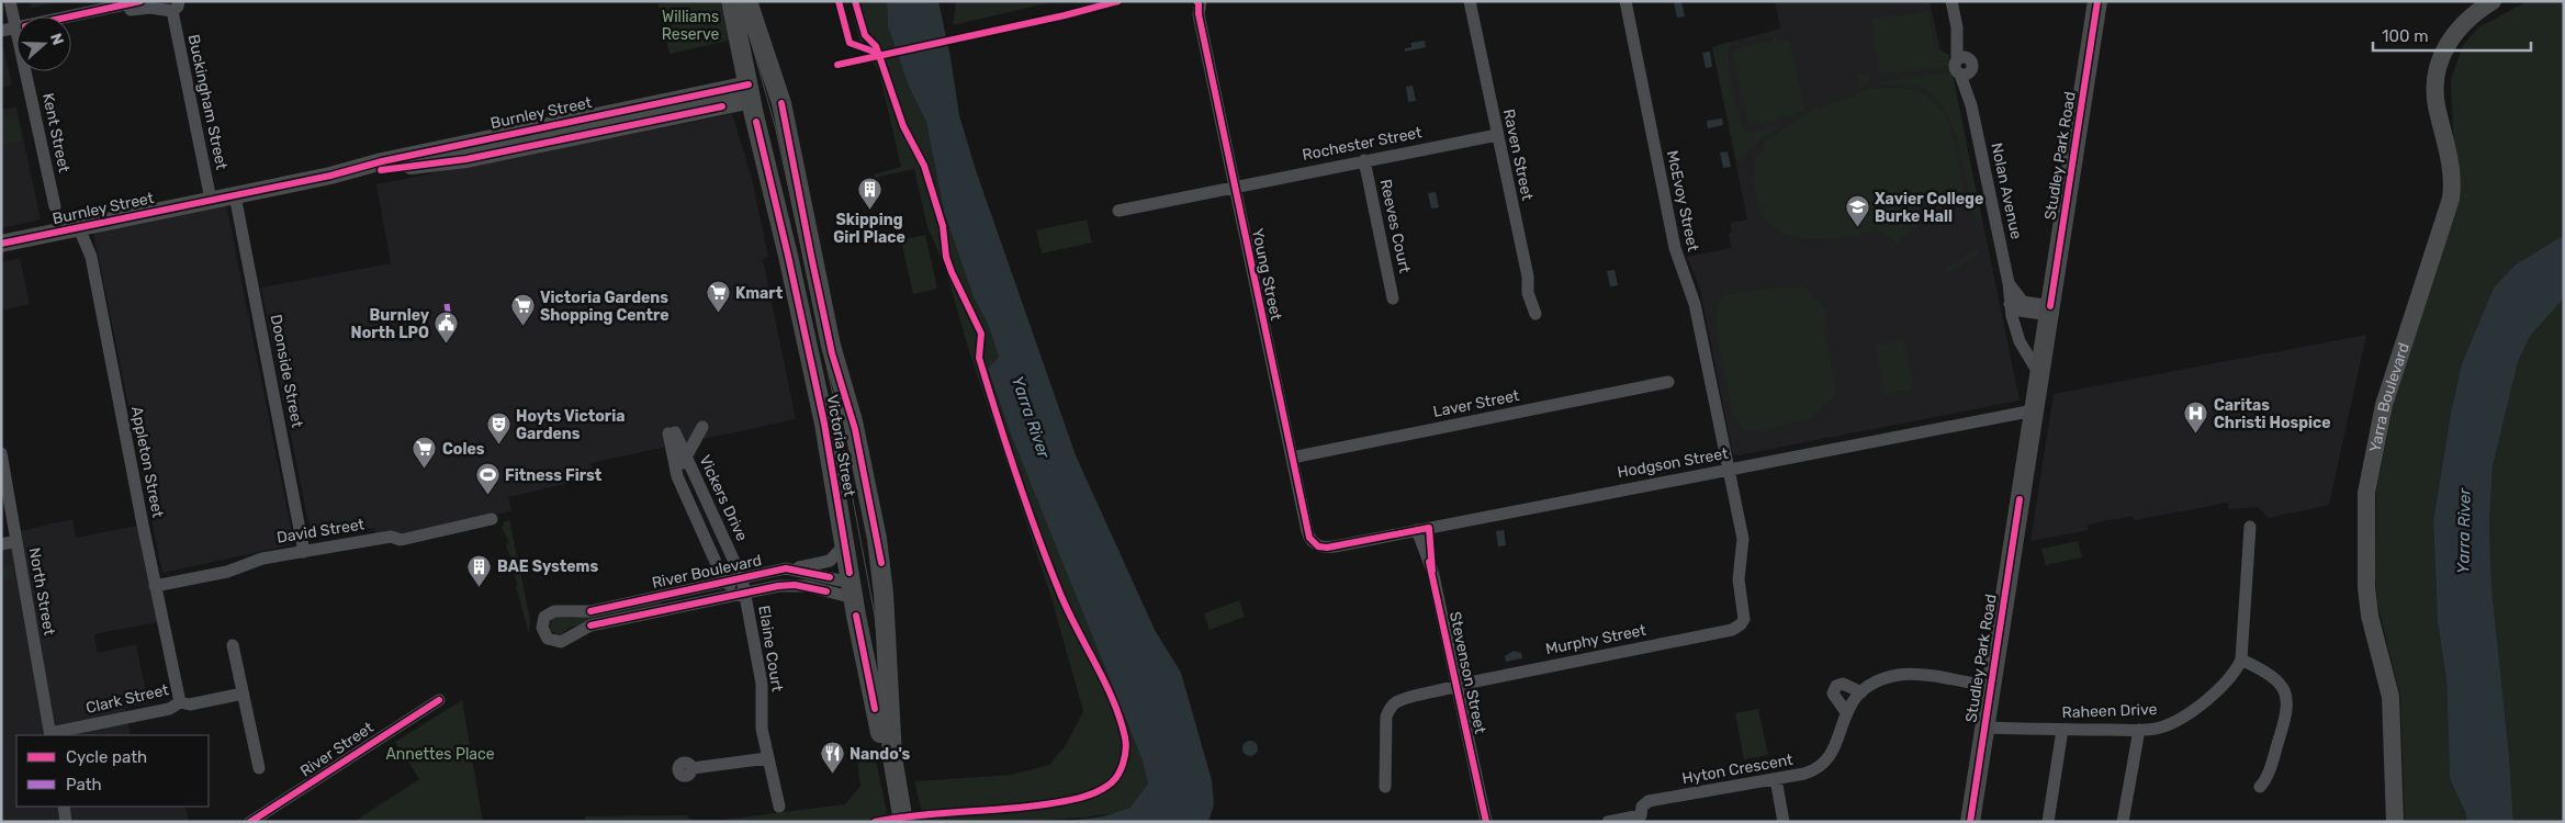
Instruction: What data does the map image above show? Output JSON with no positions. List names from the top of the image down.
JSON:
{
  "streets": {
    "main road": [
      "Burnley Street",
      "Studley Park Road",
      "Yarra Boulevard",
      "Victoria Street"
    ],
    "street": [
      "Buckingham Street",
      "Kent Street",
      "Rochester Street",
      "Raven Street",
      "Nolan Avenue",
      "McEvoy Street",
      "Reeves Court",
      "Young Street",
      "Doonside Street",
      "Laver Street",
      "Appleton Street",
      "Hodgson Street",
      "Vickers Drive",
      "David Street",
      "River Boulevard",
      "North Street",
      "Murphy Street",
      "Elaine Court",
      "Stevenson Street",
      "Clark Street",
      "Raheen Drive",
      "River Street",
      "Hyton Crescent"
    ]
  },
  "crossings": [
    ["Buckingham Street", "Burnley Street"],
    ["Burnley Street", "Doonside Street"],
    ["Burnley Street", "Victoria Street"],
    ["Burnley Street", "Appleton Street"],
    ["Rochester Street", "Raven Street"],
    ["Rochester Street", "Reeves Court"],
    ["Rochester Street", "Young Street"],
    ["Studley Park Road", "Nolan Avenue"],
    ["Studley Park Road", "Hodgson Street"],
    ["Studley Park Road", "Raheen Drive"],
    ["Studley Park Road", "Hyton Crescent"],
    ["McEvoy Street", "Hodgson Street"],
    ["McEvoy Street", "Murphy Street"],
    ["Young Street", "Laver Street"],
    ["Young Street", "Hodgson Street"],
    ["Doonside Street", "David Street"],
    ["Victoria Street", "River Boulevard"],
    ["Appleton Street", "David Street"],
    ["Appleton Street", "Clark Street"],
    ["Hodgson Street", "Stevenson Street"],
    ["Vickers Drive", "River Boulevard"],
    ["Vickers Drive", "Elaine Court"],
    ["River Boulevard", "Elaine Court"],
    ["North Street", "Clark Street"],
    ["Murphy Street", "Stevenson Street"]
  ],
  "water": ["Yarra River"],
  "parks": ["Williams Reserve", "Annettes Place"],
  "places": {
    "building": ["Skipping Girl Place", "BAE Systems"],
    "school or university": ["Xavier College Burke Hall"],
    "supermarket": ["Kmart", "Victoria Gardens Shopping Centre", "Coles"],
    "public building": ["Burnley North LPO"],
    "hospital": ["Caritas Christi Hospice"],
    "theatre": ["Hoyts Victoria Gardens"],
    "sports": ["Fitness First"],
    "restaurant": ["Nando's"]
  },
  "legend": ["Cycle path", "Path"],
  "scale_bar": "100 m",
  "north": "right"
}
